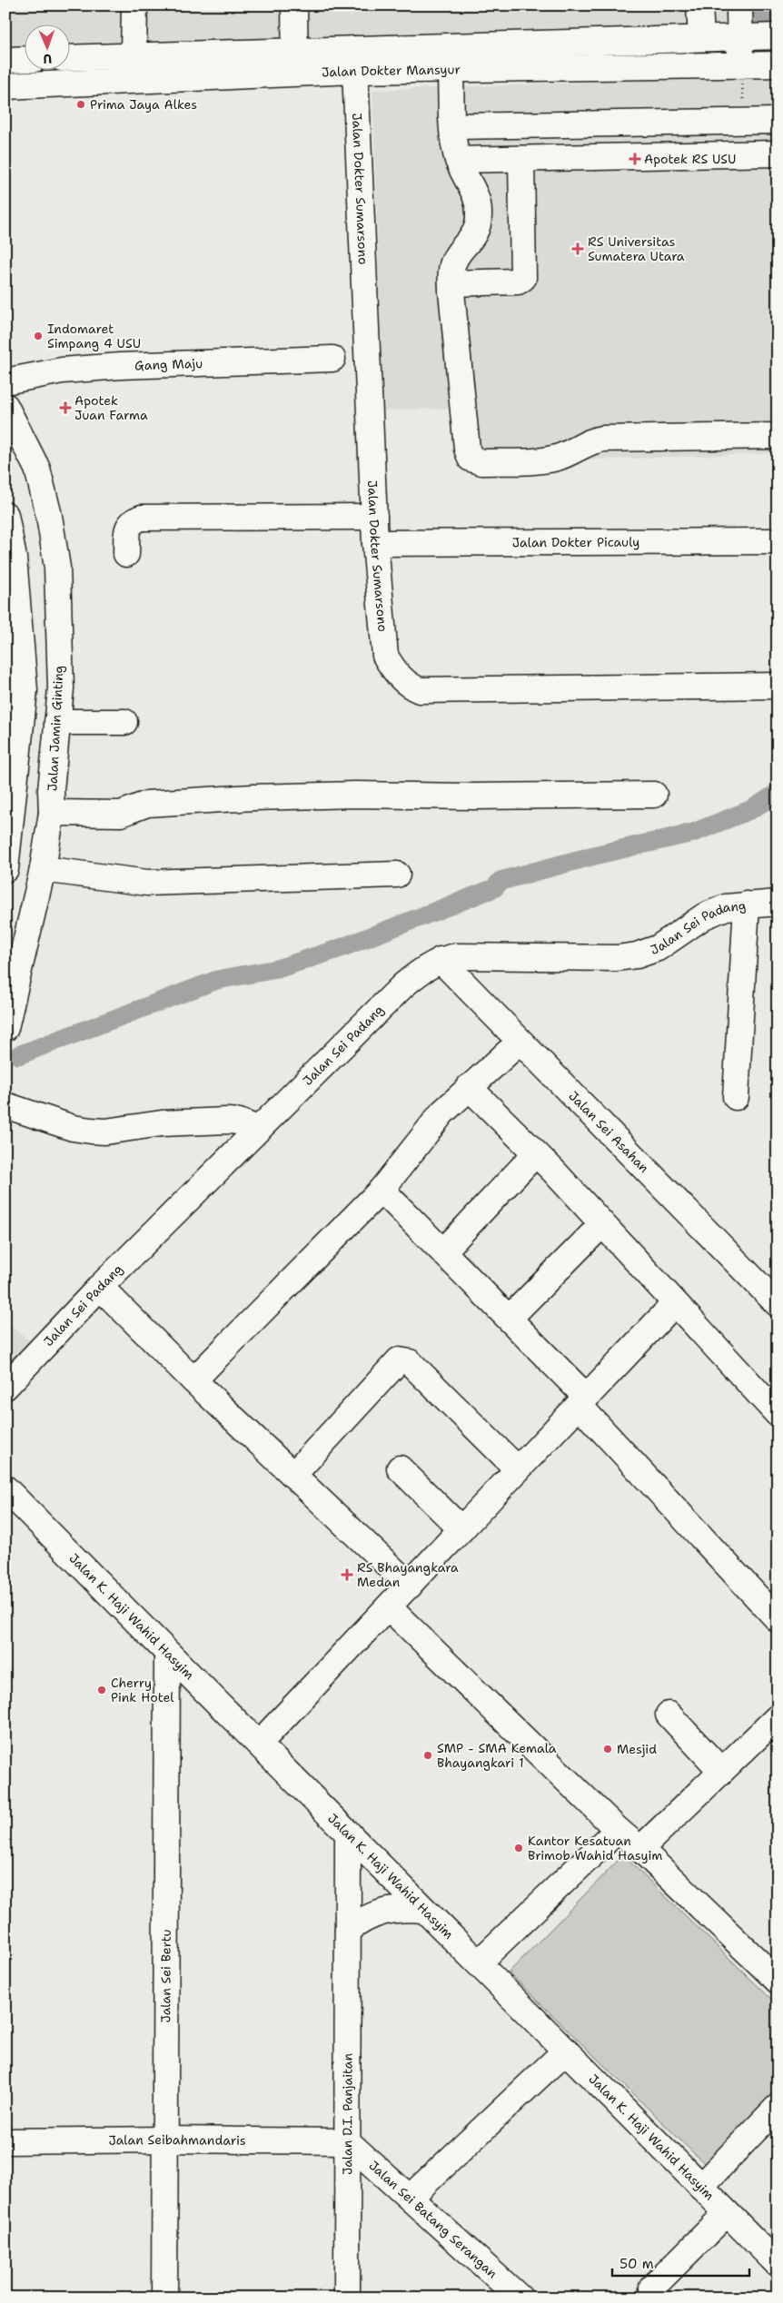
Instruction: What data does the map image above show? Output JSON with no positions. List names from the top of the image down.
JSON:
{
  "streets": {
    "street": [
      "Jalan Dokter Mansyur",
      "Jalan Dokter Sumarsono",
      "Gang Maju",
      "Jalan Dokter Picauly",
      "Jalan Jamin Ginting",
      "Jalan Sei Padang",
      "Jalan Sei Asahan",
      "Jalan K. Haji Wahid Hasyim",
      "Jalan Sei Bertu",
      "Jalan D.I. Panjaitan",
      "Jalan Seibahmandaris",
      "Jalan Sei Batang Serangan"
    ]
  },
  "crossings": [
    ["Jalan Dokter Mansyur", "Jalan Dokter Sumarsono"],
    ["Jalan Dokter Sumarsono", "Jalan Dokter Picauly"],
    ["Jalan Sei Padang", "Jalan Sei Asahan"],
    ["Jalan K. Haji Wahid Hasyim", "Jalan Sei Bertu"],
    ["Jalan K. Haji Wahid Hasyim", "Jalan D.I. Panjaitan"],
    ["Jalan Sei Bertu", "Jalan Seibahmandaris"],
    ["Jalan D.I. Panjaitan", "Jalan Seibahmandaris"],
    ["Jalan D.I. Panjaitan", "Jalan Sei Batang Serangan"],
    ["Jalan Seibahmandaris", "Jalan Sei Batang Serangan"]
  ],
  "places": {
    "other": [
      "Prima Jaya Alkes",
      "Indomaret Simpang 4 USU",
      "Cherry Pink Hotel",
      "Mesjid",
      "SMP - SMA Kemala Bhayangkari 1",
      "Kantor Kesatuan Brimob Wahid Hasyim"
    ],
    "health": [
      "Apotek RS USU",
      "RS Universitas Sumatera Utara",
      "Apotek Juan Farma",
      "RS Bhayangkara Medan"
    ]
  },
  "scale_bar": "50 m",
  "north": "bottom"
}
